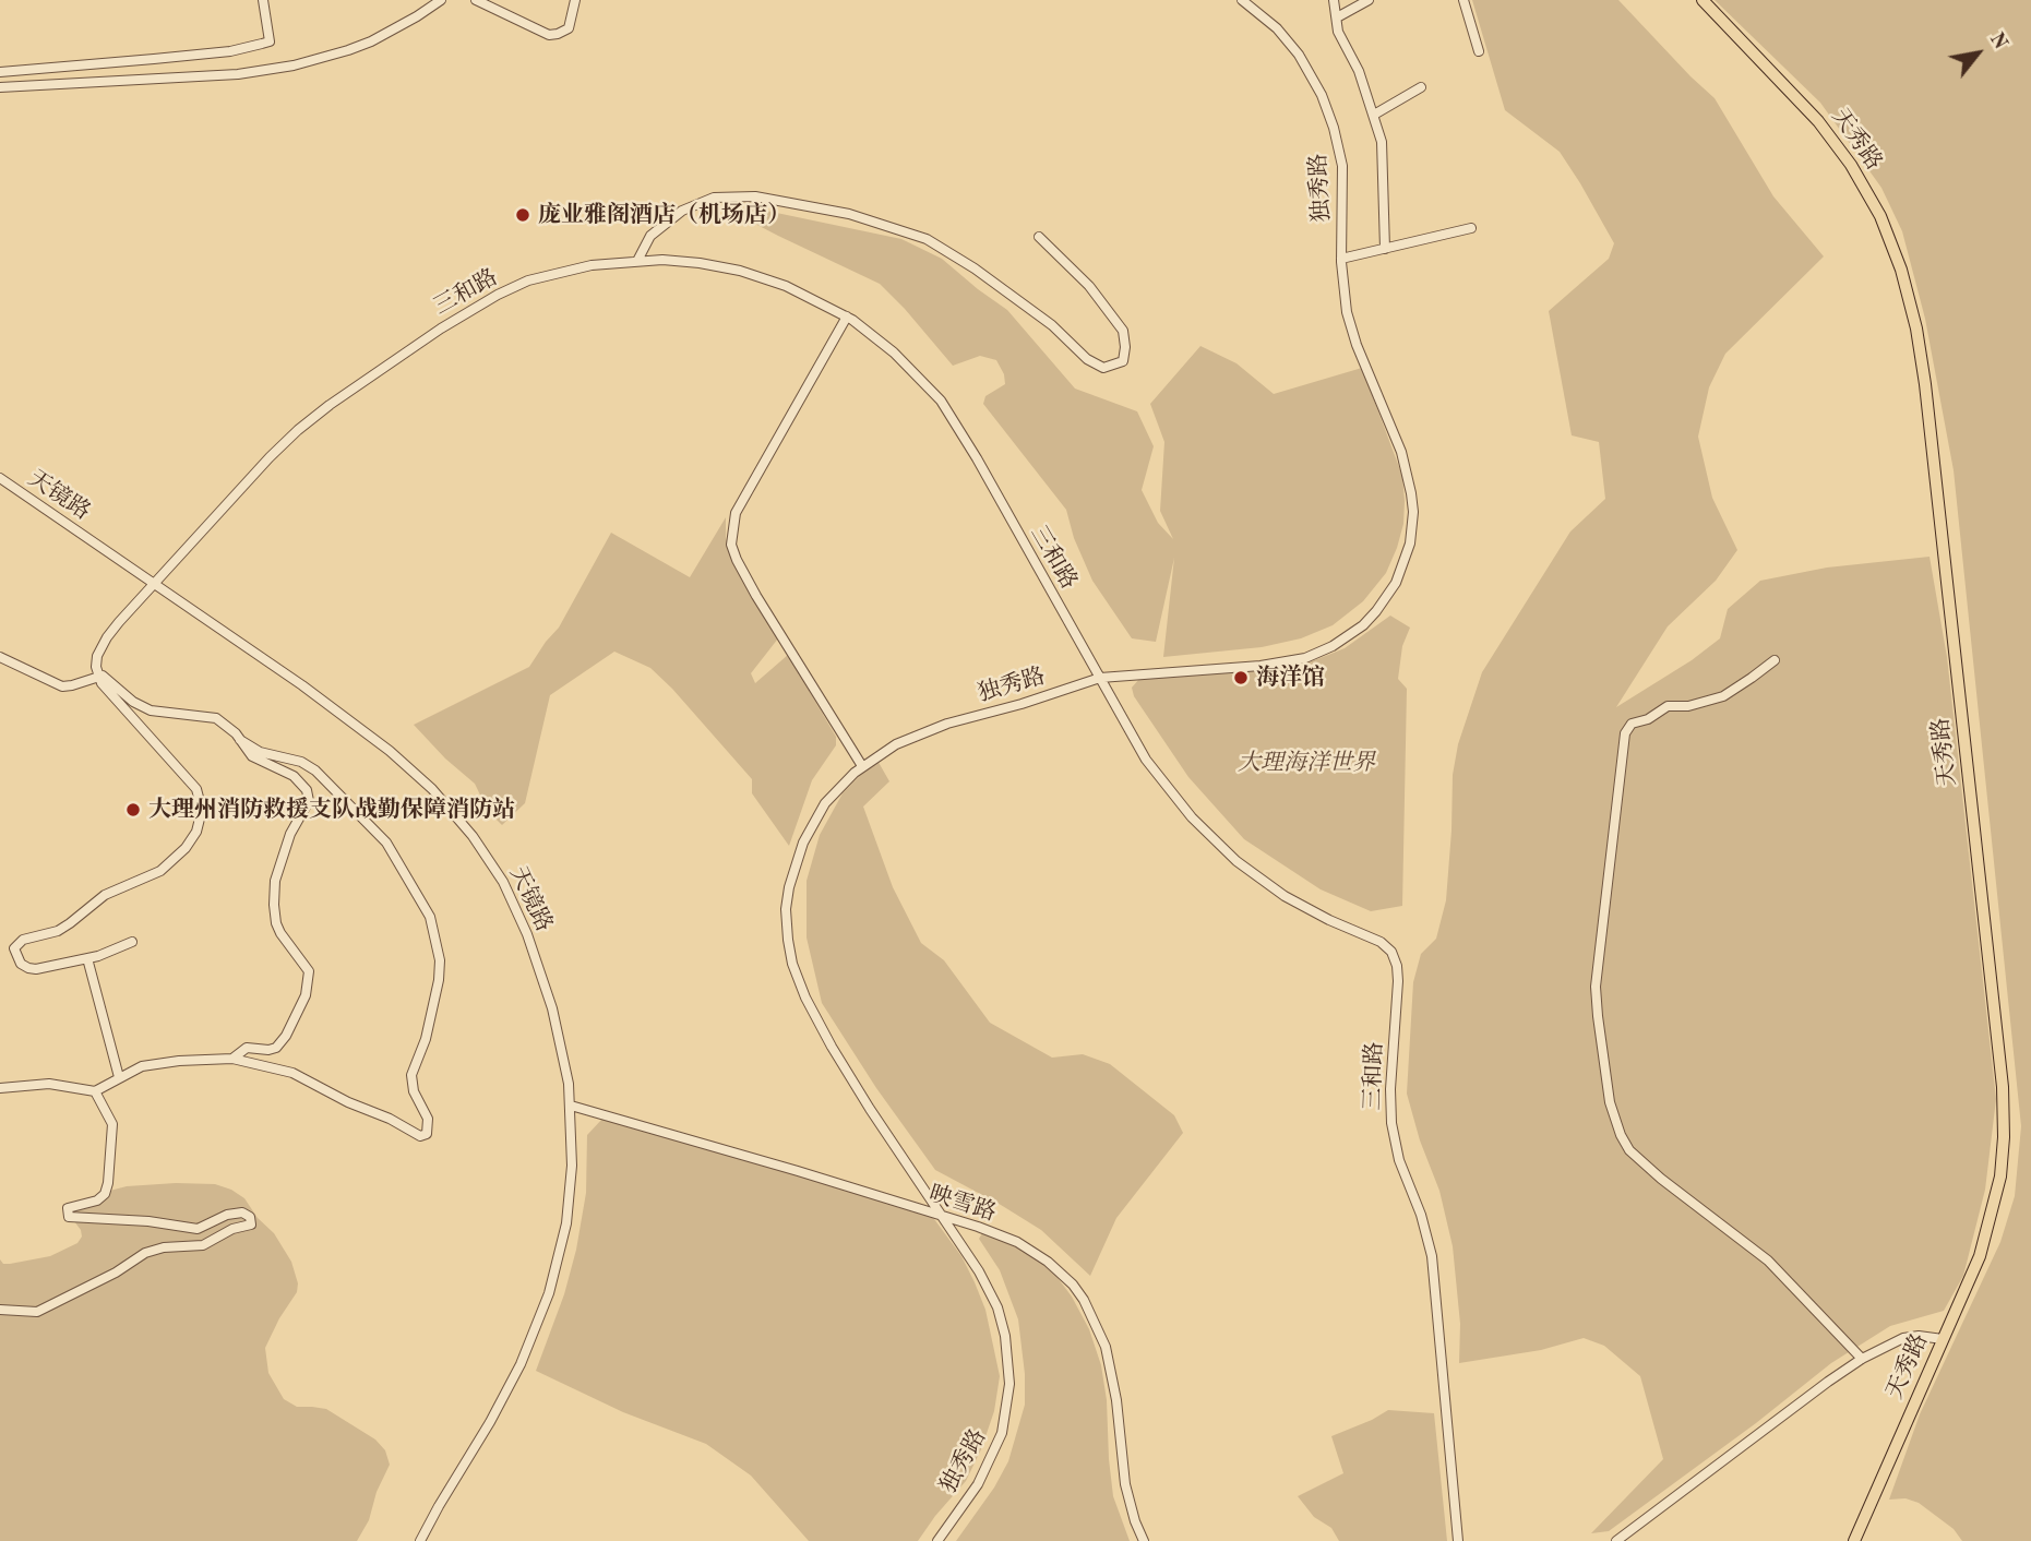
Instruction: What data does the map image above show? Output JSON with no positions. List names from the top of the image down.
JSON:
{
  "streets": {
    "main road": ["天秀路"],
    "street": [
      "独秀路",
      "三和路",
      "天镜路",
      "映雪路"
    ]
  },
  "crossings": [
    ["独秀路", "三和路"],
    ["独秀路", "映雪路"],
    ["三和路", "天镜路"],
    ["天镜路", "映雪路"]
  ],
  "parks": ["大理海洋世界"],
  "places": ["庞业雅阁酒店（机场店）", "海洋馆", "大理州消防救援支队战勤保障消防站"],
  "north": "top right"
}
